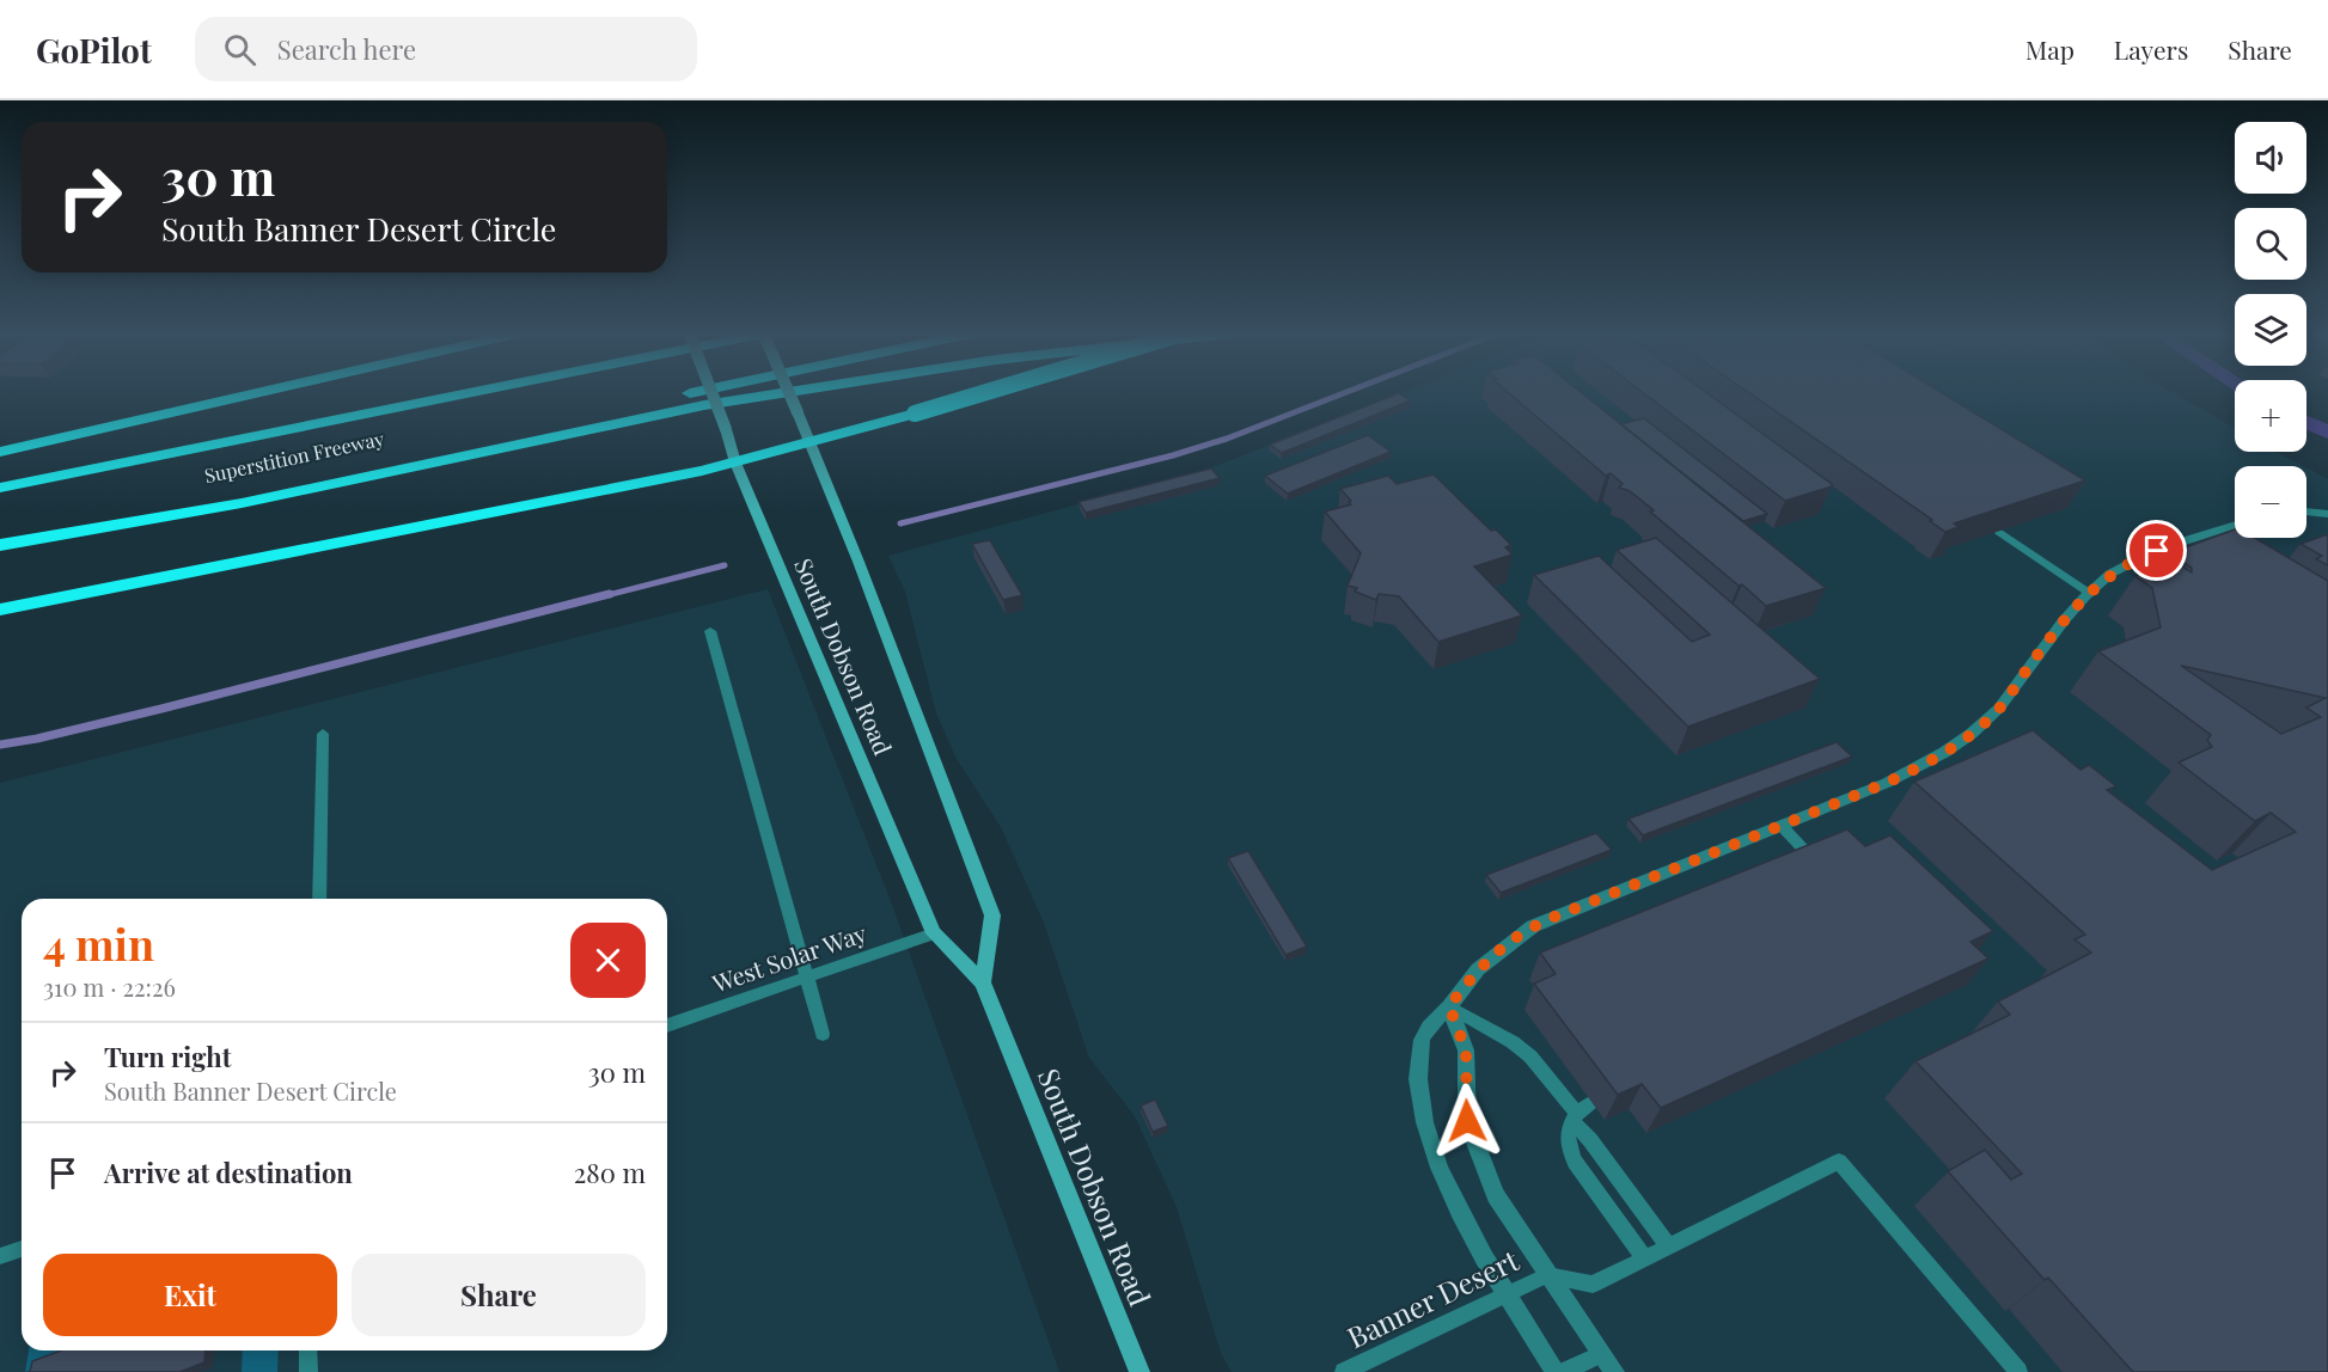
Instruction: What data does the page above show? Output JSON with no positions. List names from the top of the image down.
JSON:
{
  "streets": {
    "highway": ["Superstition Freeway"],
    "main road": ["South Dobson Road"],
    "lane": ["West Solar Way", "Banner Desert"]
  },
  "crossings": [
    ["South Dobson Road", "West Solar Way"]
  ],
  "page": {
    "header": "GoPilot",
    "search": "Search here",
    "nav": ["Map", "Layers", "Share"],
    "map_buttons": ["+", "−"],
    "turn": ["30 m", "South Banner Desert Circle"],
    "heading": ["4 min", "310 m · 22:26"],
    "list": [
      {
        "name": "Turn right",
        "note": "South Banner Desert Circle",
        "value": "30 m"
      },
      {
        "name": "Arrive at destination",
        "value": "280 m"
      }
    ],
    "buttons": ["Exit", "Share"]
  }
}
